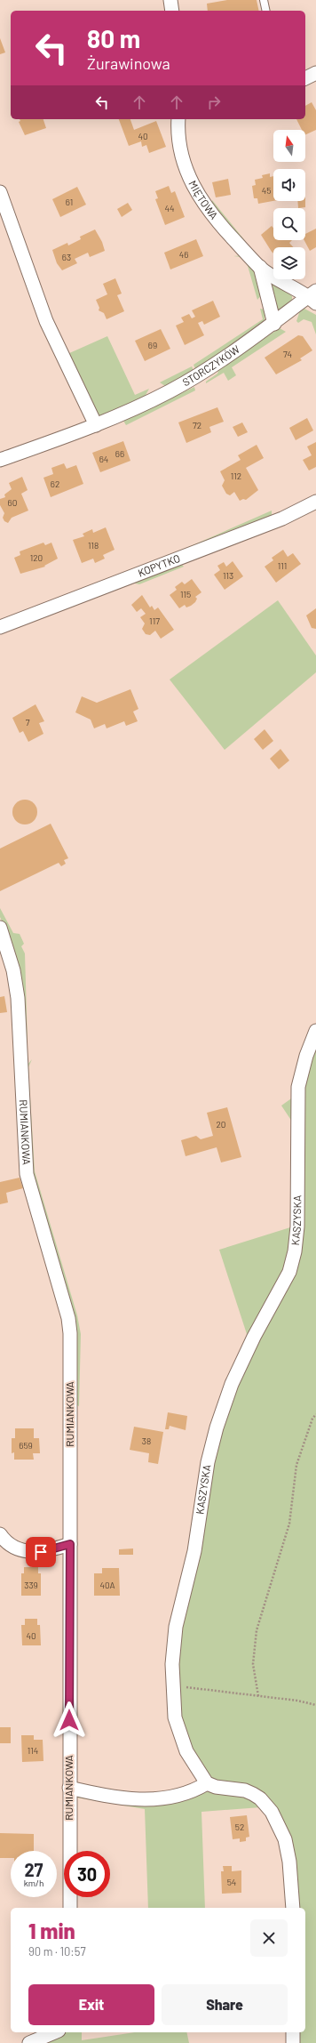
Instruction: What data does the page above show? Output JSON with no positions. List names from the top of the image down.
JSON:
{
  "streets": {
    "street": [
      "MIĘTOWA",
      "STORCZYKÓW",
      "KOPYTKO",
      "RUMIANKOWA",
      "KASZYSKA"
    ]
  },
  "crossings": [
    ["MIĘTOWA", "STORCZYKÓW"]
  ],
  "house_numbers": [
    "40",
    "45",
    "61",
    "44",
    "46",
    "63",
    "69",
    "74",
    "72",
    "66",
    "64",
    "112",
    "62",
    "60",
    "118",
    "120",
    "111",
    "113",
    "115",
    "117",
    "7",
    "20",
    "38",
    "659",
    "339",
    "40A",
    "40",
    "114",
    "52",
    "54"
  ],
  "north": "top",
  "page": {
    "turn": ["80 m", "Żurawinowa"],
    "speed": "27 km/h",
    "limit": "30",
    "heading": ["1 min", "90 m · 10:57"],
    "buttons": ["Exit", "Share"]
  }
}
